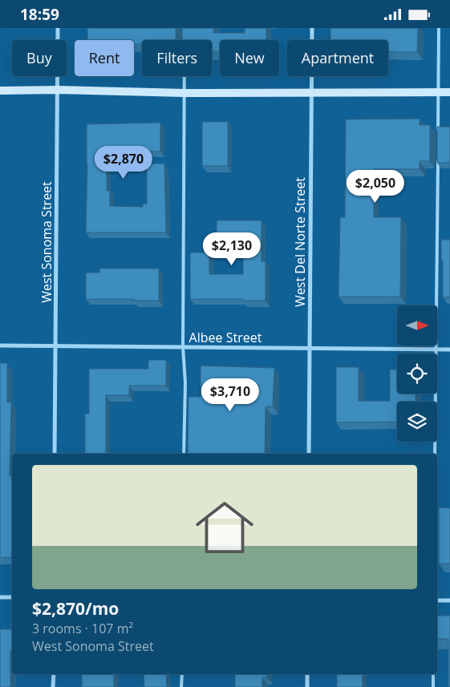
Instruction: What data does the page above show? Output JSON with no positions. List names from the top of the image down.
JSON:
{
  "streets": {
    "street": ["West Sonoma Street", "West Del Norte Street", "Albee Street"]
  },
  "crossings": [
    ["West Sonoma Street", "Albee Street"],
    ["West Del Norte Street", "Albee Street"]
  ],
  "north": "right",
  "page": {
    "status": "18:59",
    "chip": [
      "Buy",
      "Rent",
      "Filters",
      "New",
      "Apartment"
    ],
    "price": [
      "$2,870",
      "$2,050",
      "$2,130",
      "$3,710"
    ],
    "list": [
      {
        "name": "$2,870/mo",
        "note": "3 rooms · 107 m² · West Sonoma Street"
      }
    ]
  }
}
